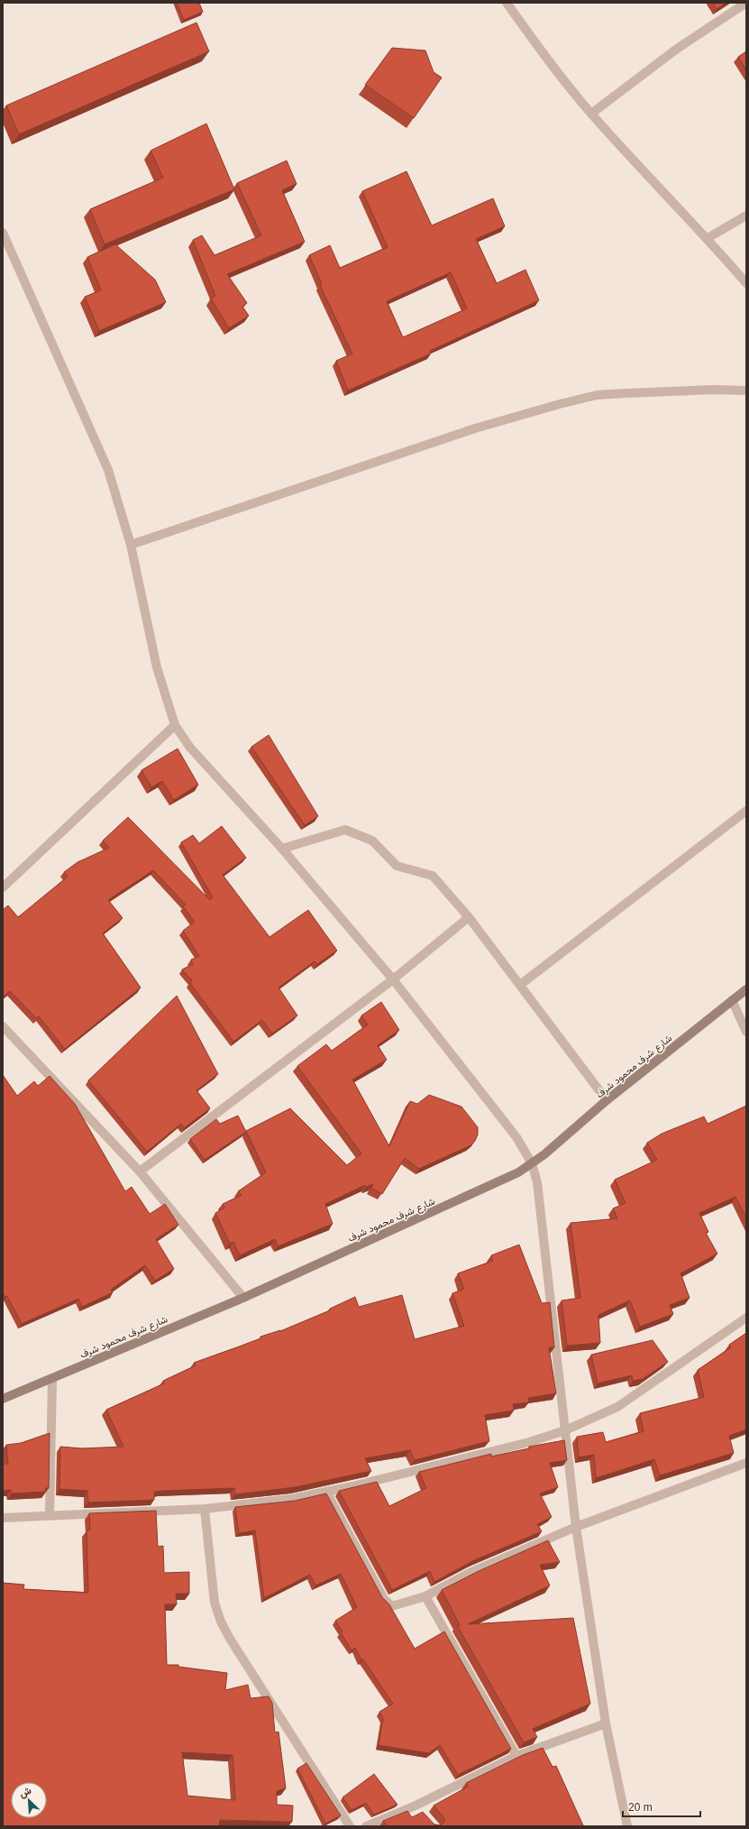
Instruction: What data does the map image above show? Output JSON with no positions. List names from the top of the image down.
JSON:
{
  "streets": {
    "street": ["شارع شرف محمود شرف"]
  },
  "scale_bar": "20 m",
  "north": "top left"
}
